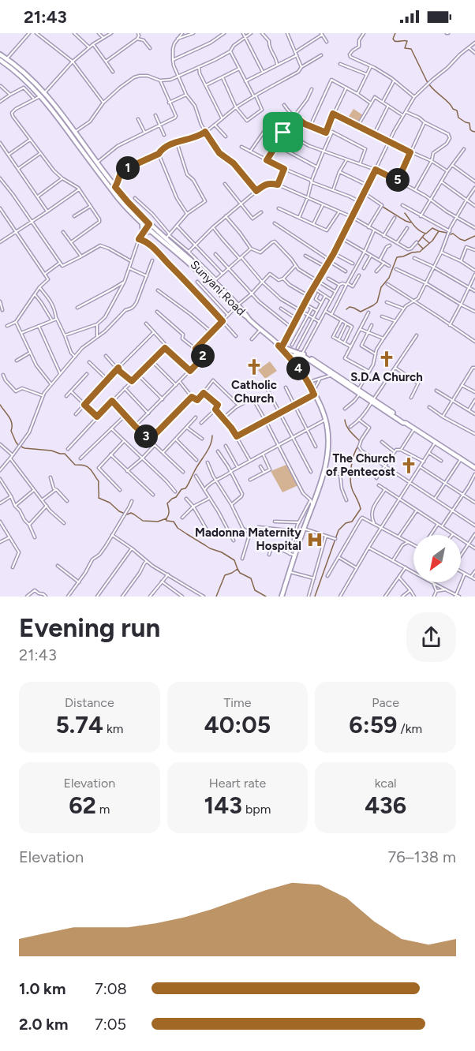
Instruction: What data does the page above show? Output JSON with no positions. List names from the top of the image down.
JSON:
{
  "streets": {
    "main road": ["Sunyani Road"]
  },
  "places": {
    "church": ["S.D.A Church", "Catholic Church", "The Church of Pentecost"],
    "hospital": ["Madonna Maternity Hospital"]
  },
  "north": "bottom left",
  "page": {
    "status": "21:43",
    "pins": [
      "1",
      "5",
      "2",
      "4",
      "3"
    ],
    "heading": ["Evening run", "21:43"],
    "stats": [
      ["Distance", "5.74 km"],
      ["Time", "40:05"],
      ["Pace", "6:59 /km"],
      ["Elevation", "62 m"],
      ["Heart rate", "143 bpm"],
      ["kcal", "436"]
    ],
    "chart": ["Elevation", "76–138 m"],
    "list": [
      {
        "name": "1.0 km",
        "note": "7:08"
      },
      {
        "name": "2.0 km",
        "note": "7:05"
      }
    ]
  }
}
